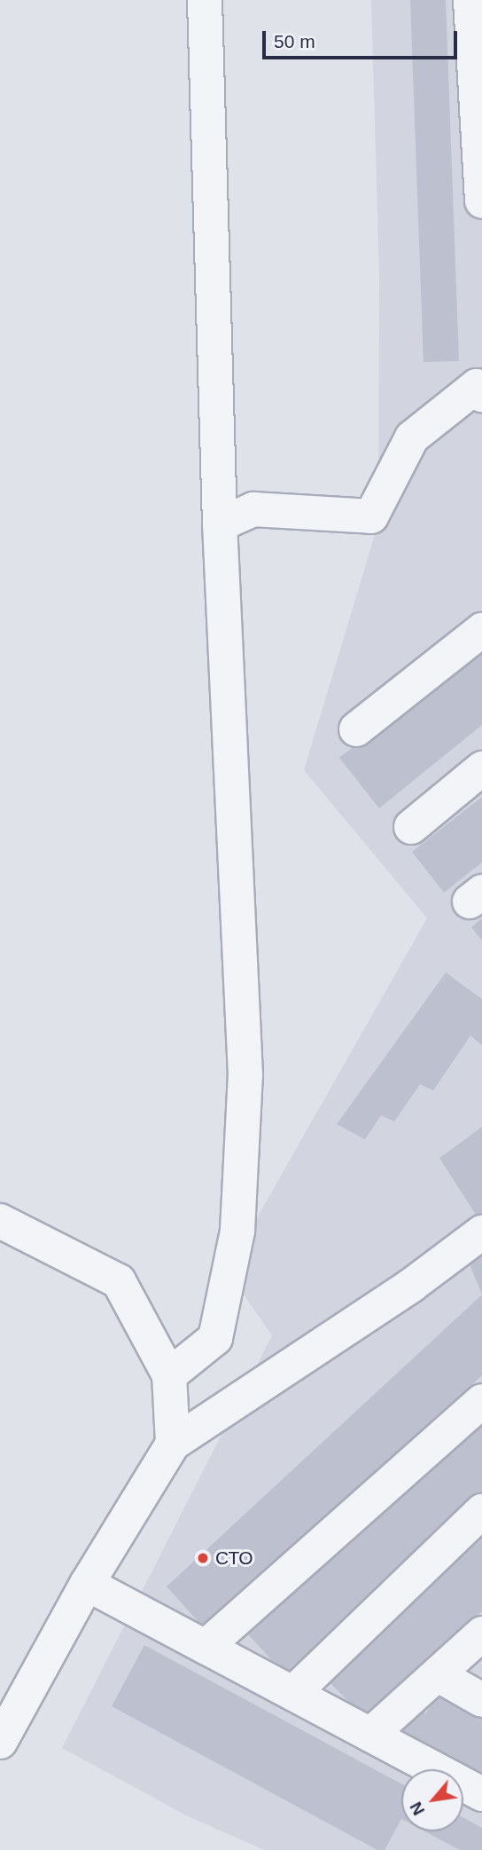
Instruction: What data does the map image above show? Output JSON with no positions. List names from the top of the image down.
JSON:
{
  "places": ["СТО"],
  "scale_bar": "50 m",
  "north": "bottom left"
}
